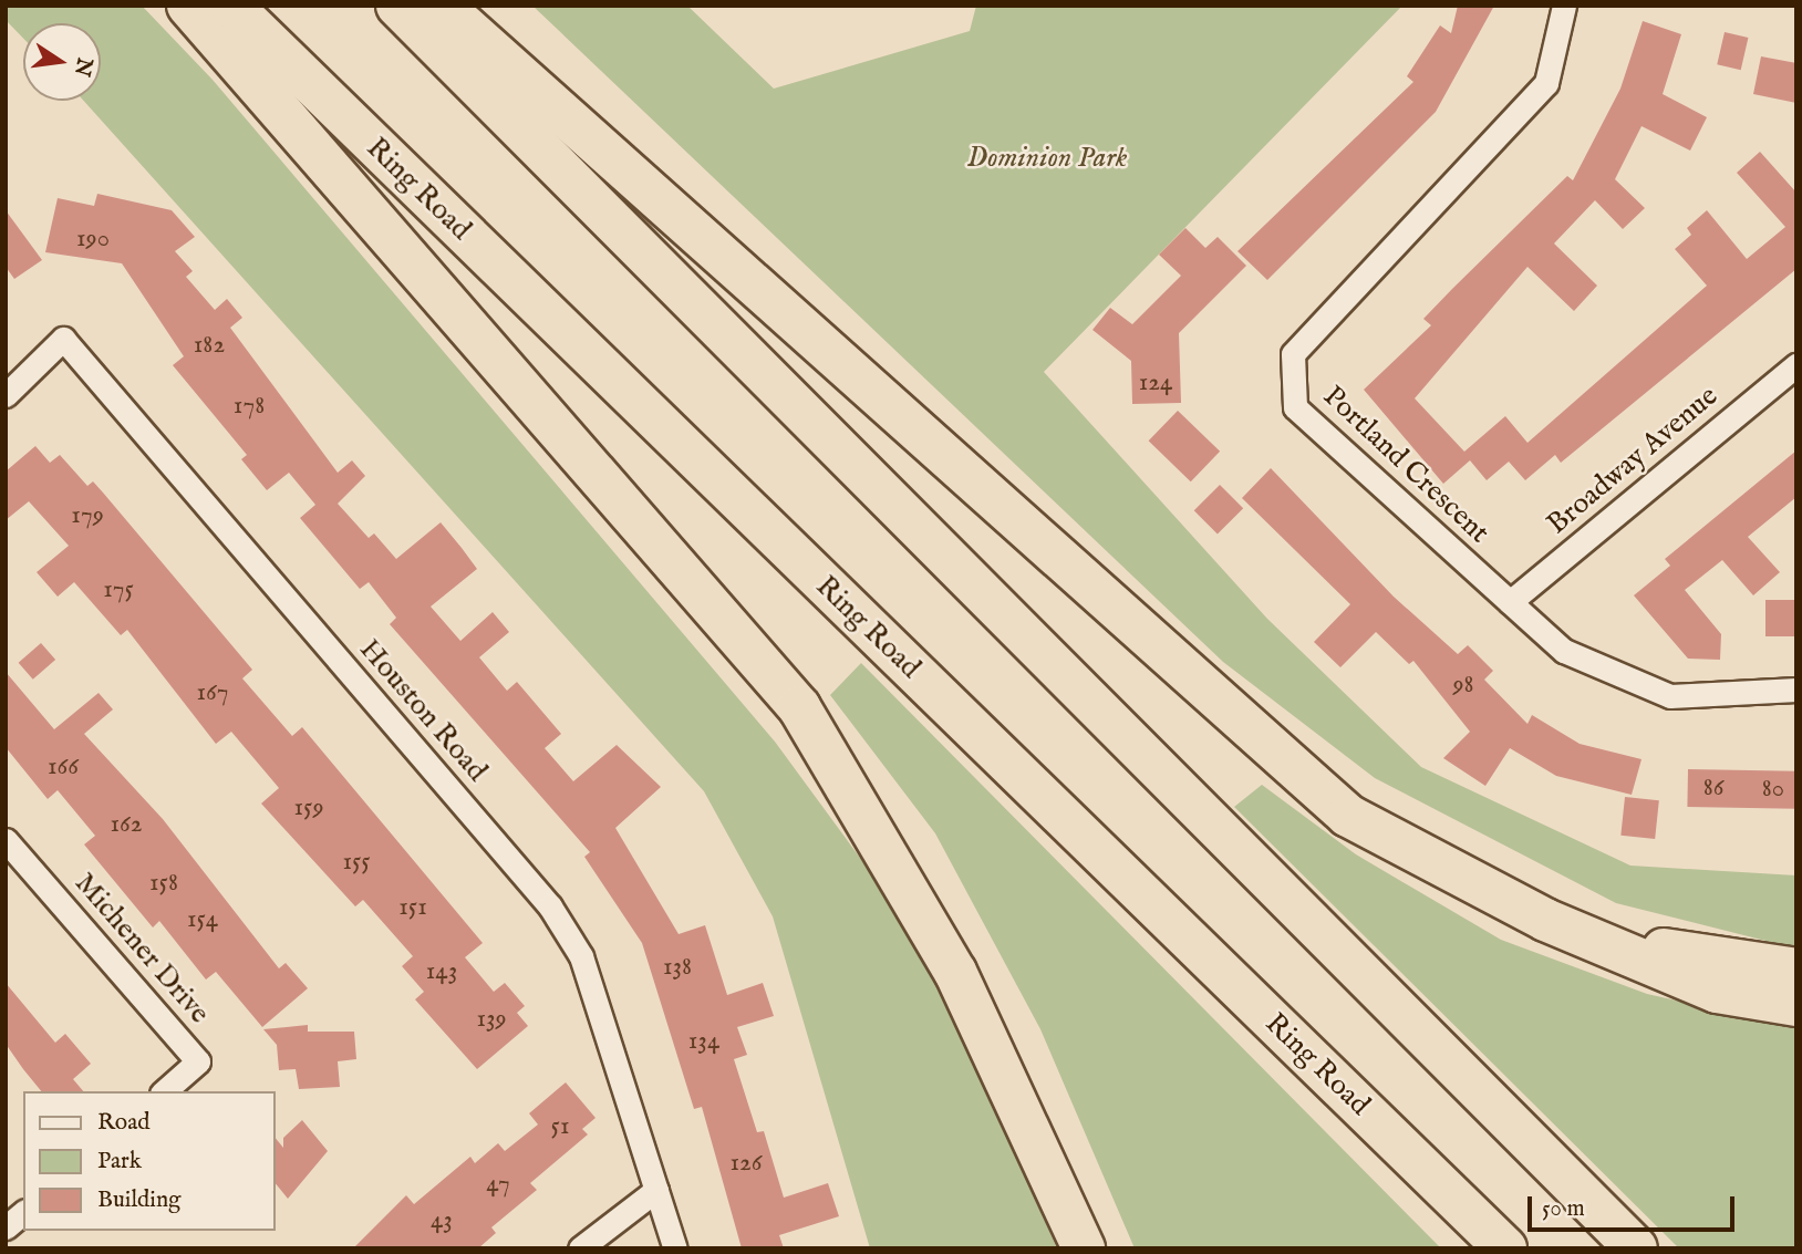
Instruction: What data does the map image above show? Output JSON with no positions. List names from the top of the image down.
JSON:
{
  "streets": {
    "highway": ["Ring Road"],
    "street": [
      "Broadway Avenue",
      "Portland Crescent",
      "Houston Road",
      "Michener Drive"
    ]
  },
  "crossings": [
    ["Broadway Avenue", "Portland Crescent"]
  ],
  "parks": ["Dominion Park"],
  "house_numbers": [
    "190",
    "182",
    "124",
    "178",
    "179",
    "175",
    "98",
    "167",
    "166",
    "86",
    "80",
    "159",
    "162",
    "155",
    "158",
    "151",
    "154",
    "138",
    "143",
    "139",
    "134",
    "51",
    "126",
    "47",
    "43"
  ],
  "legend": ["Road", "Park", "Building"],
  "scale_bar": "50 m",
  "north": "right"
}
